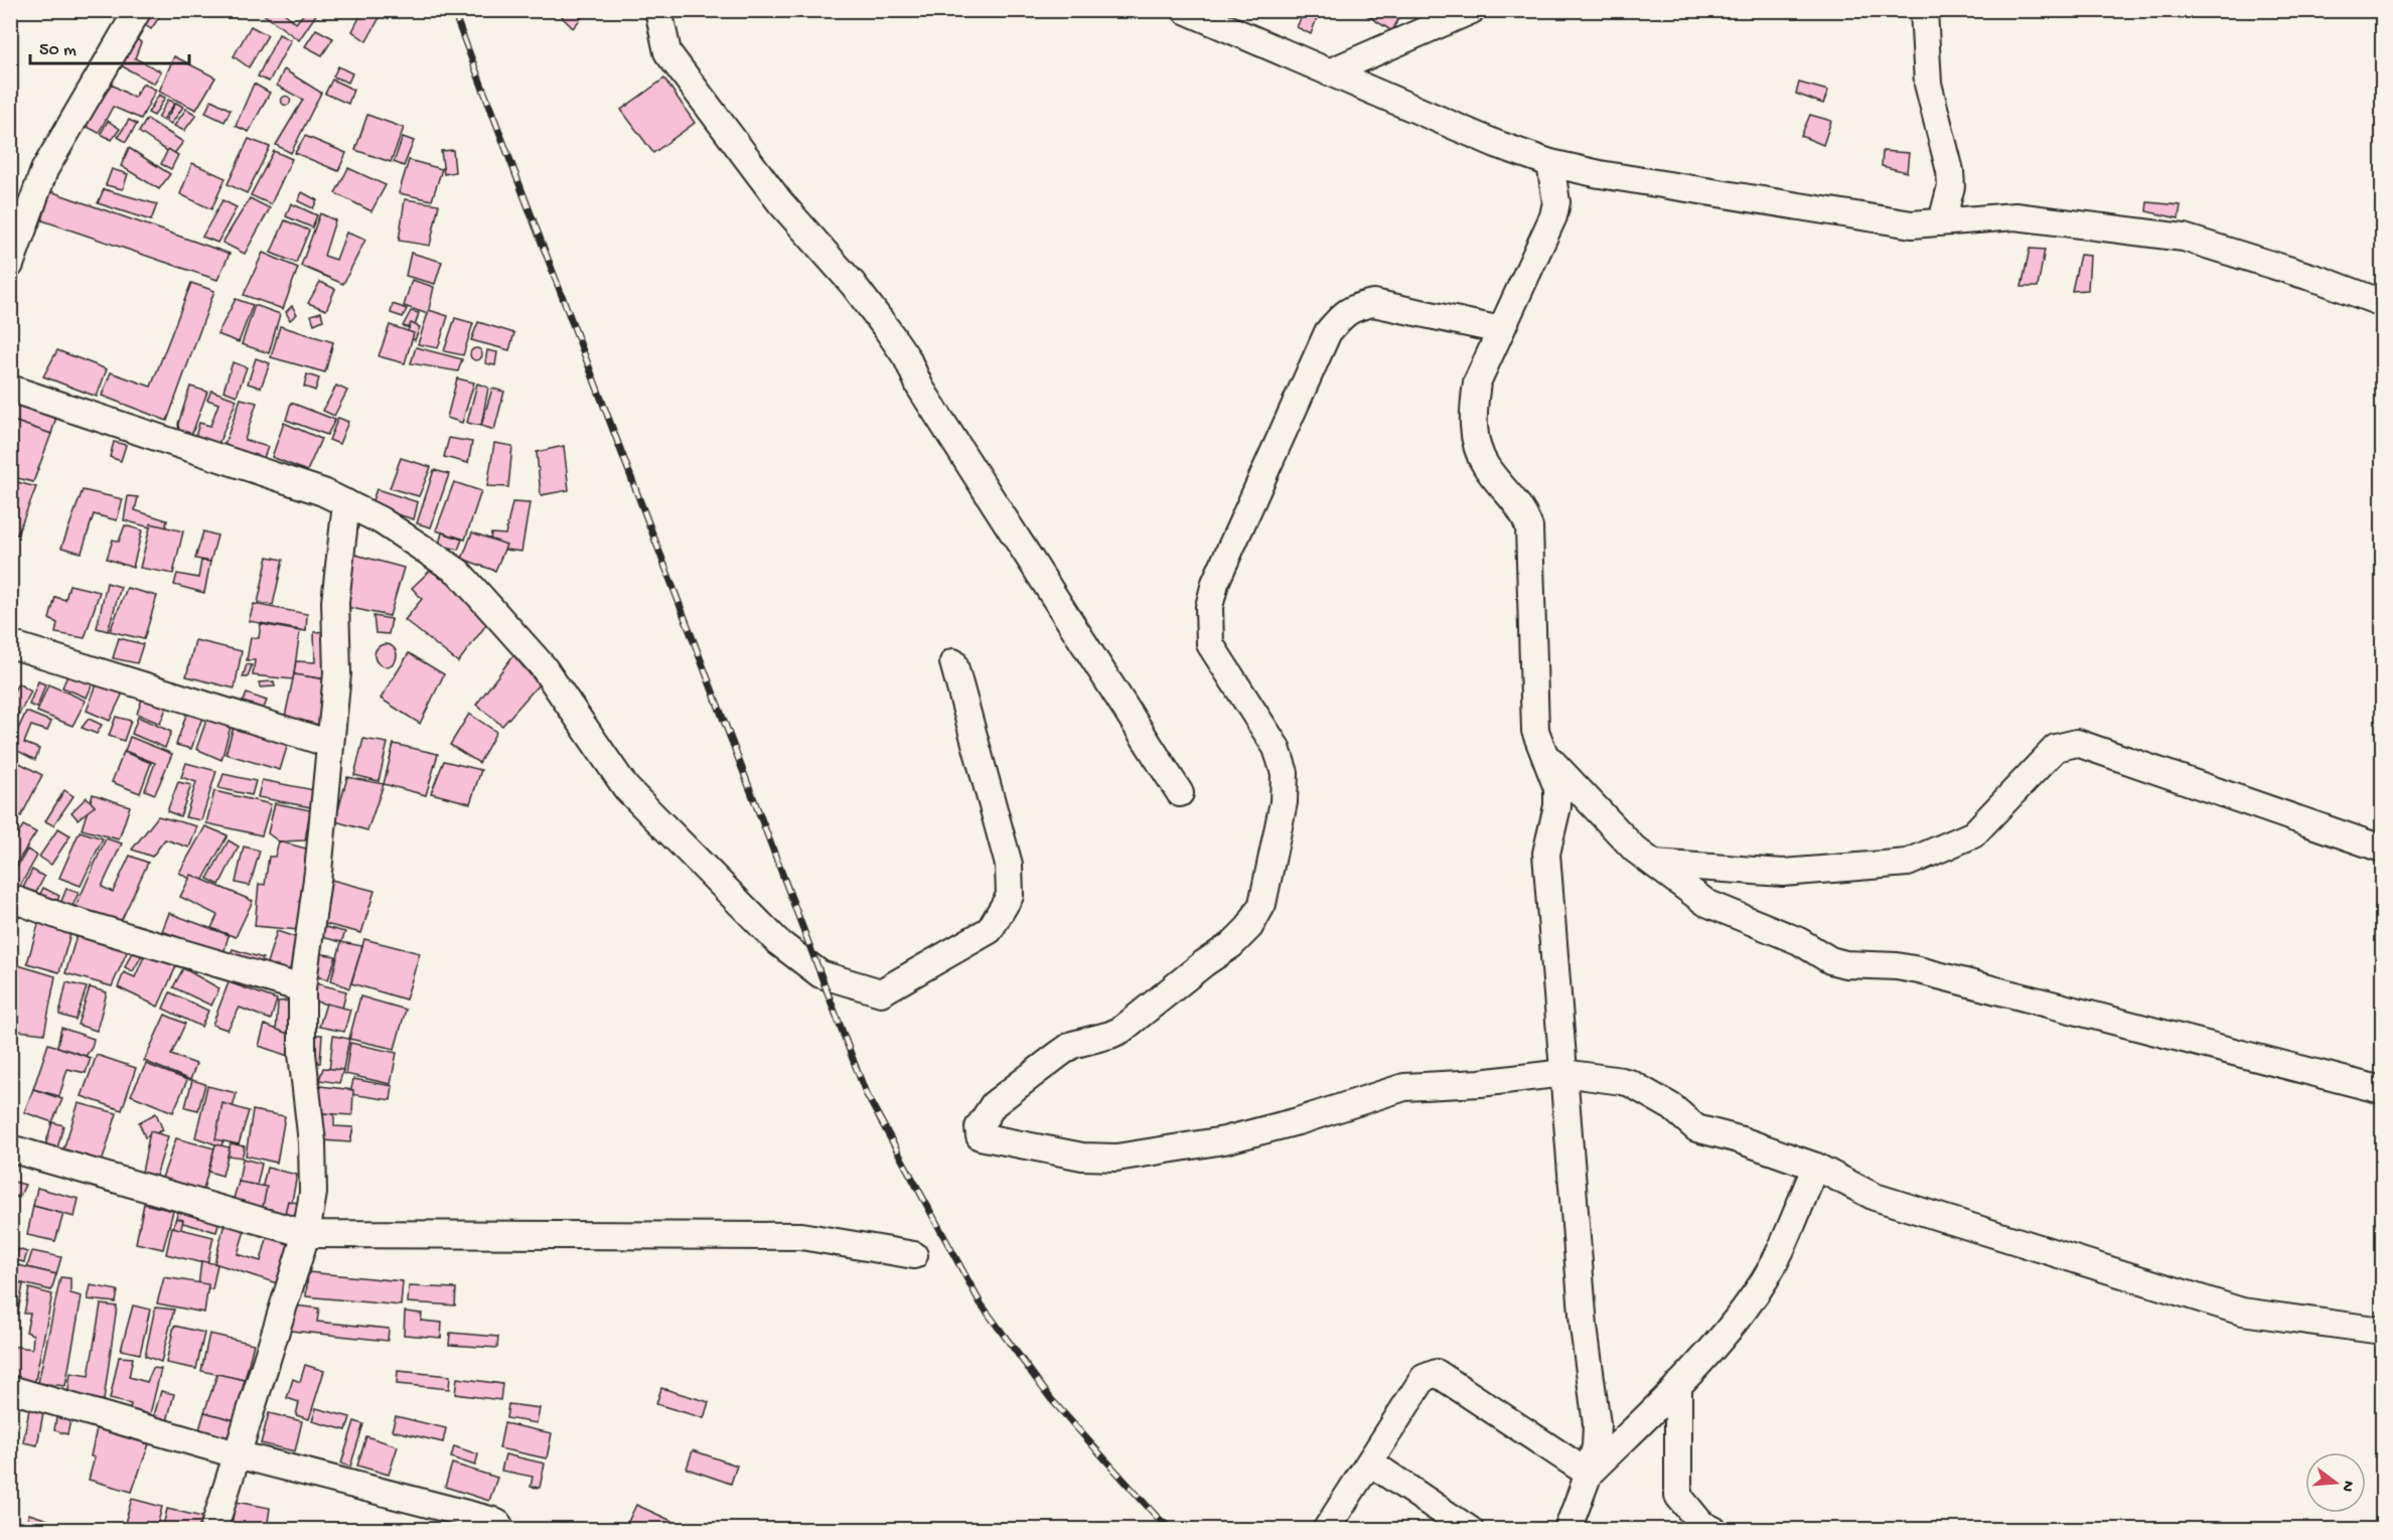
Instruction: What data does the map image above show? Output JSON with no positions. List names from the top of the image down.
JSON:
{
  "scale_bar": "50 m",
  "north": "right"
}
